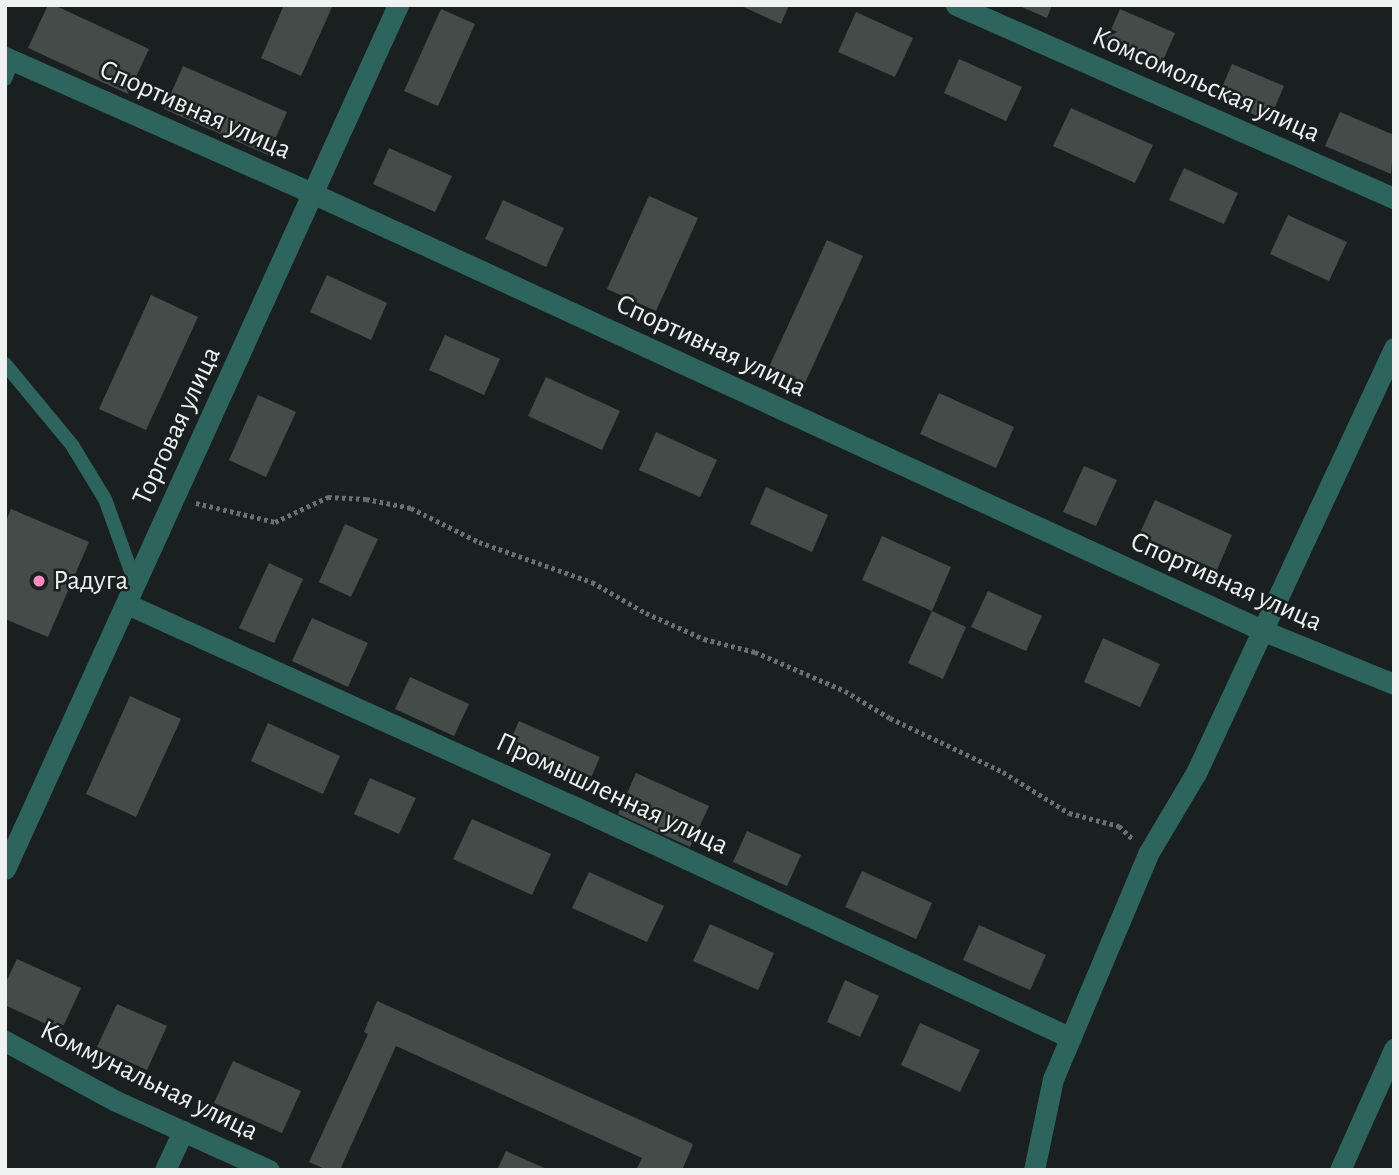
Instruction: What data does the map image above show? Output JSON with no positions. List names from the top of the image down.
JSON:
{
  "streets": {
    "street": [
      "Комсомольская улица",
      "Спортивная улица",
      "Торговая улица",
      "Промышленная улица",
      "Коммунальная улица"
    ]
  },
  "crossings": [
    ["Спортивная улица", "Торговая улица"],
    ["Торговая улица", "Промышленная улица"]
  ],
  "places": ["Радуга"]
}
